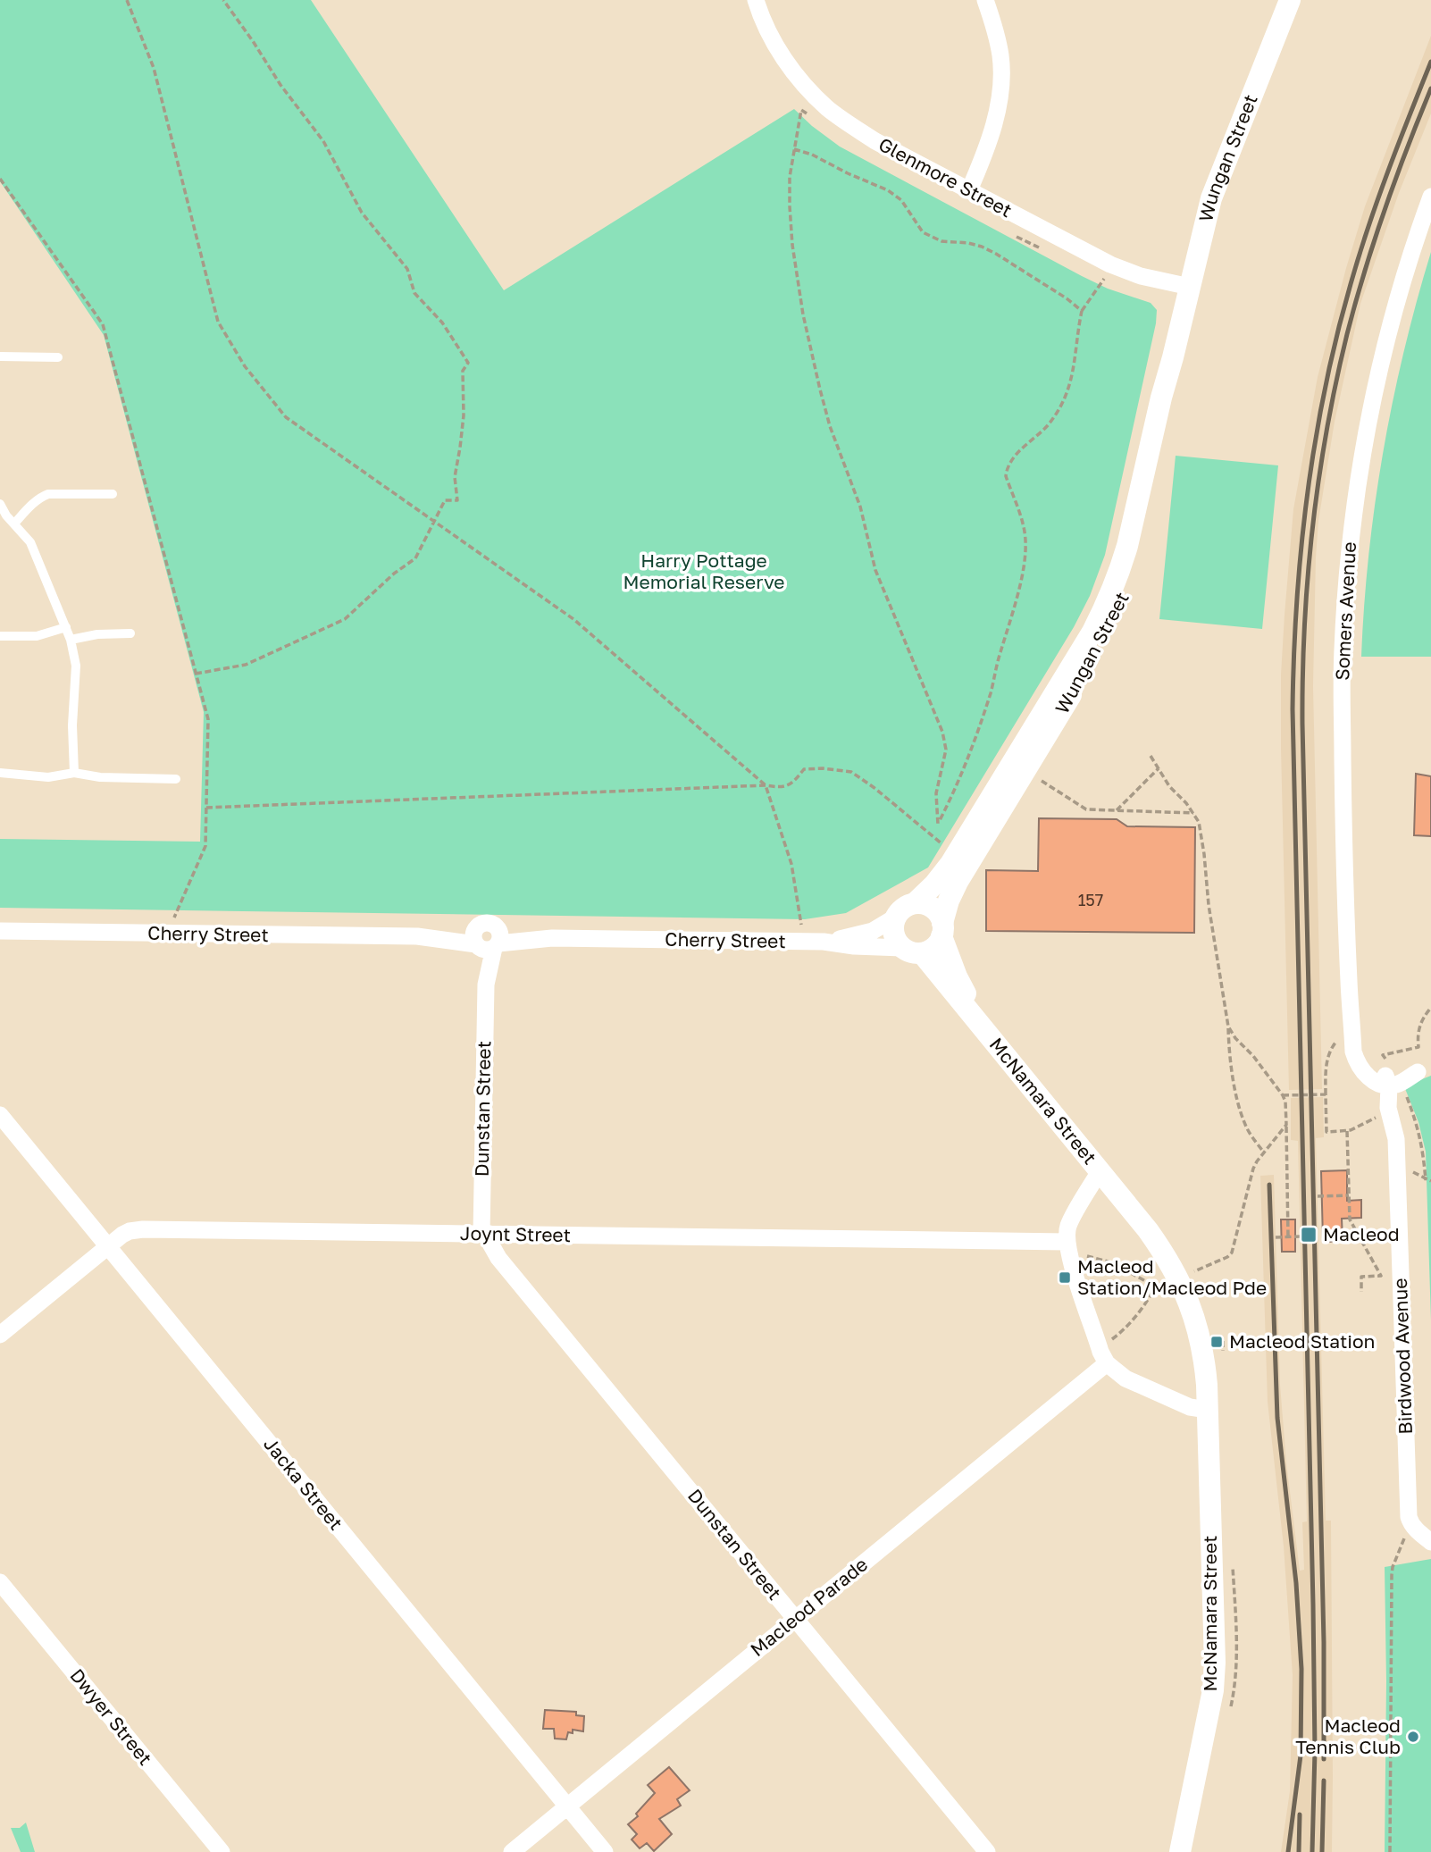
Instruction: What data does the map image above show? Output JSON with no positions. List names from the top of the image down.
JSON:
{
  "streets": {
    "street": [
      "Wungan Street",
      "Glenmore Street",
      "Somers Avenue",
      "Cherry Street",
      "McNamara Street",
      "Dunstan Street",
      "Joynt Street",
      "Birdwood Avenue",
      "Jacka Street",
      "Macleod Parade",
      "Dwyer Street"
    ]
  },
  "crossings": [
    ["Wungan Street", "Glenmore Street"],
    ["Wungan Street", "Cherry Street"],
    ["Wungan Street", "McNamara Street"],
    ["Somers Avenue", "Birdwood Avenue"],
    ["Cherry Street", "McNamara Street"],
    ["Cherry Street", "Dunstan Street"],
    ["McNamara Street", "Joynt Street"],
    ["Dunstan Street", "Joynt Street"],
    ["Dunstan Street", "Macleod Parade"],
    ["Joynt Street", "Jacka Street"],
    ["Jacka Street", "Macleod Parade"]
  ],
  "parks": ["Harry Pottage Memorial Reserve"],
  "places": {
    "transit": ["Macleod", "Macleod Station/Macleod Pde", "Macleod Station"],
    "other": ["Macleod Tennis Club"]
  },
  "house_numbers": ["157"]
}
